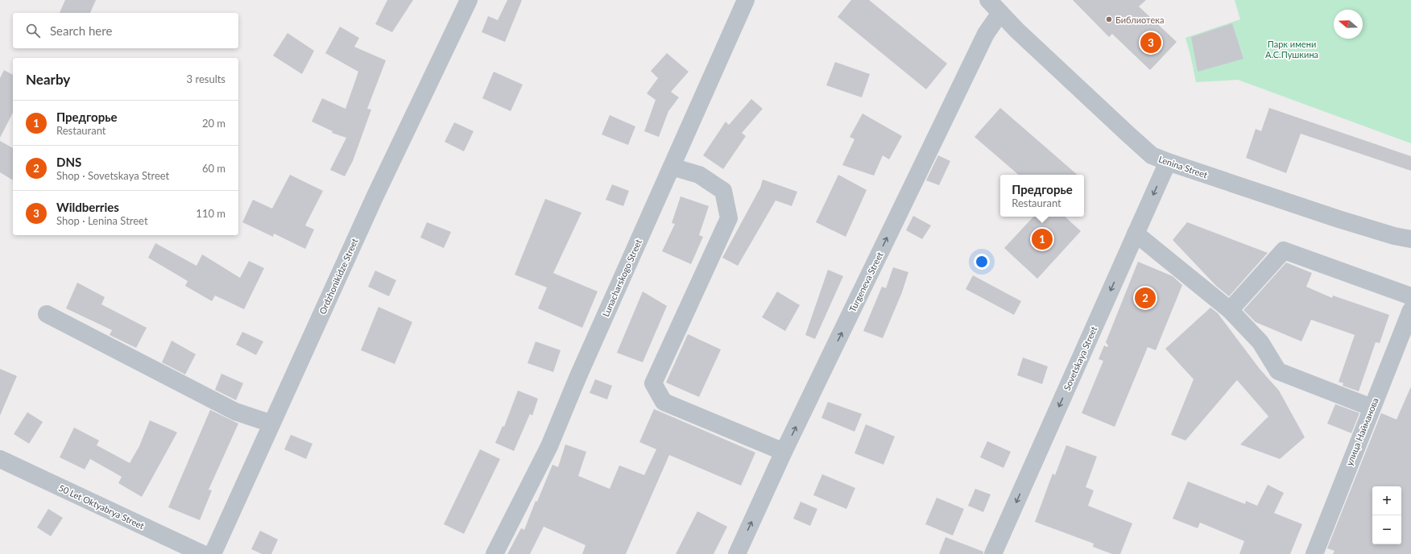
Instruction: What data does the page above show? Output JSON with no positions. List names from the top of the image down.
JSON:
{
  "streets": {
    "street": [
      "Lenina Street",
      "Ordzhonikidze Street",
      "Lunacharskogo Street",
      "Turgeneva Street",
      "Sovetskaya Street",
      "улица Найманова",
      "50 Let Oktyabrya Street"
    ]
  },
  "crossings": [
    ["Lenina Street", "Turgeneva Street"],
    ["Lenina Street", "Sovetskaya Street"]
  ],
  "one_way": ["Turgeneva Street", "Sovetskaya Street"],
  "parks": ["Парк имени А.С.Пушкина"],
  "places": ["Библиотека"],
  "north": "left",
  "page": {
    "search": "Search here",
    "pins": ["3", "1", "2"],
    "heading": ["Nearby", "3 results"],
    "list": [
      {
        "mark": "1",
        "name": "Предгорье",
        "note": "Restaurant",
        "value": "20 m"
      },
      {
        "mark": "2",
        "name": "DNS",
        "note": "Shop · Sovetskaya Street",
        "value": "60 m"
      },
      {
        "mark": "3",
        "name": "Wildberries",
        "note": "Shop · Lenina Street",
        "value": "110 m"
      }
    ],
    "popup": ["Предгорье", "Restaurant"],
    "map_buttons": ["+", "−"]
  }
}
